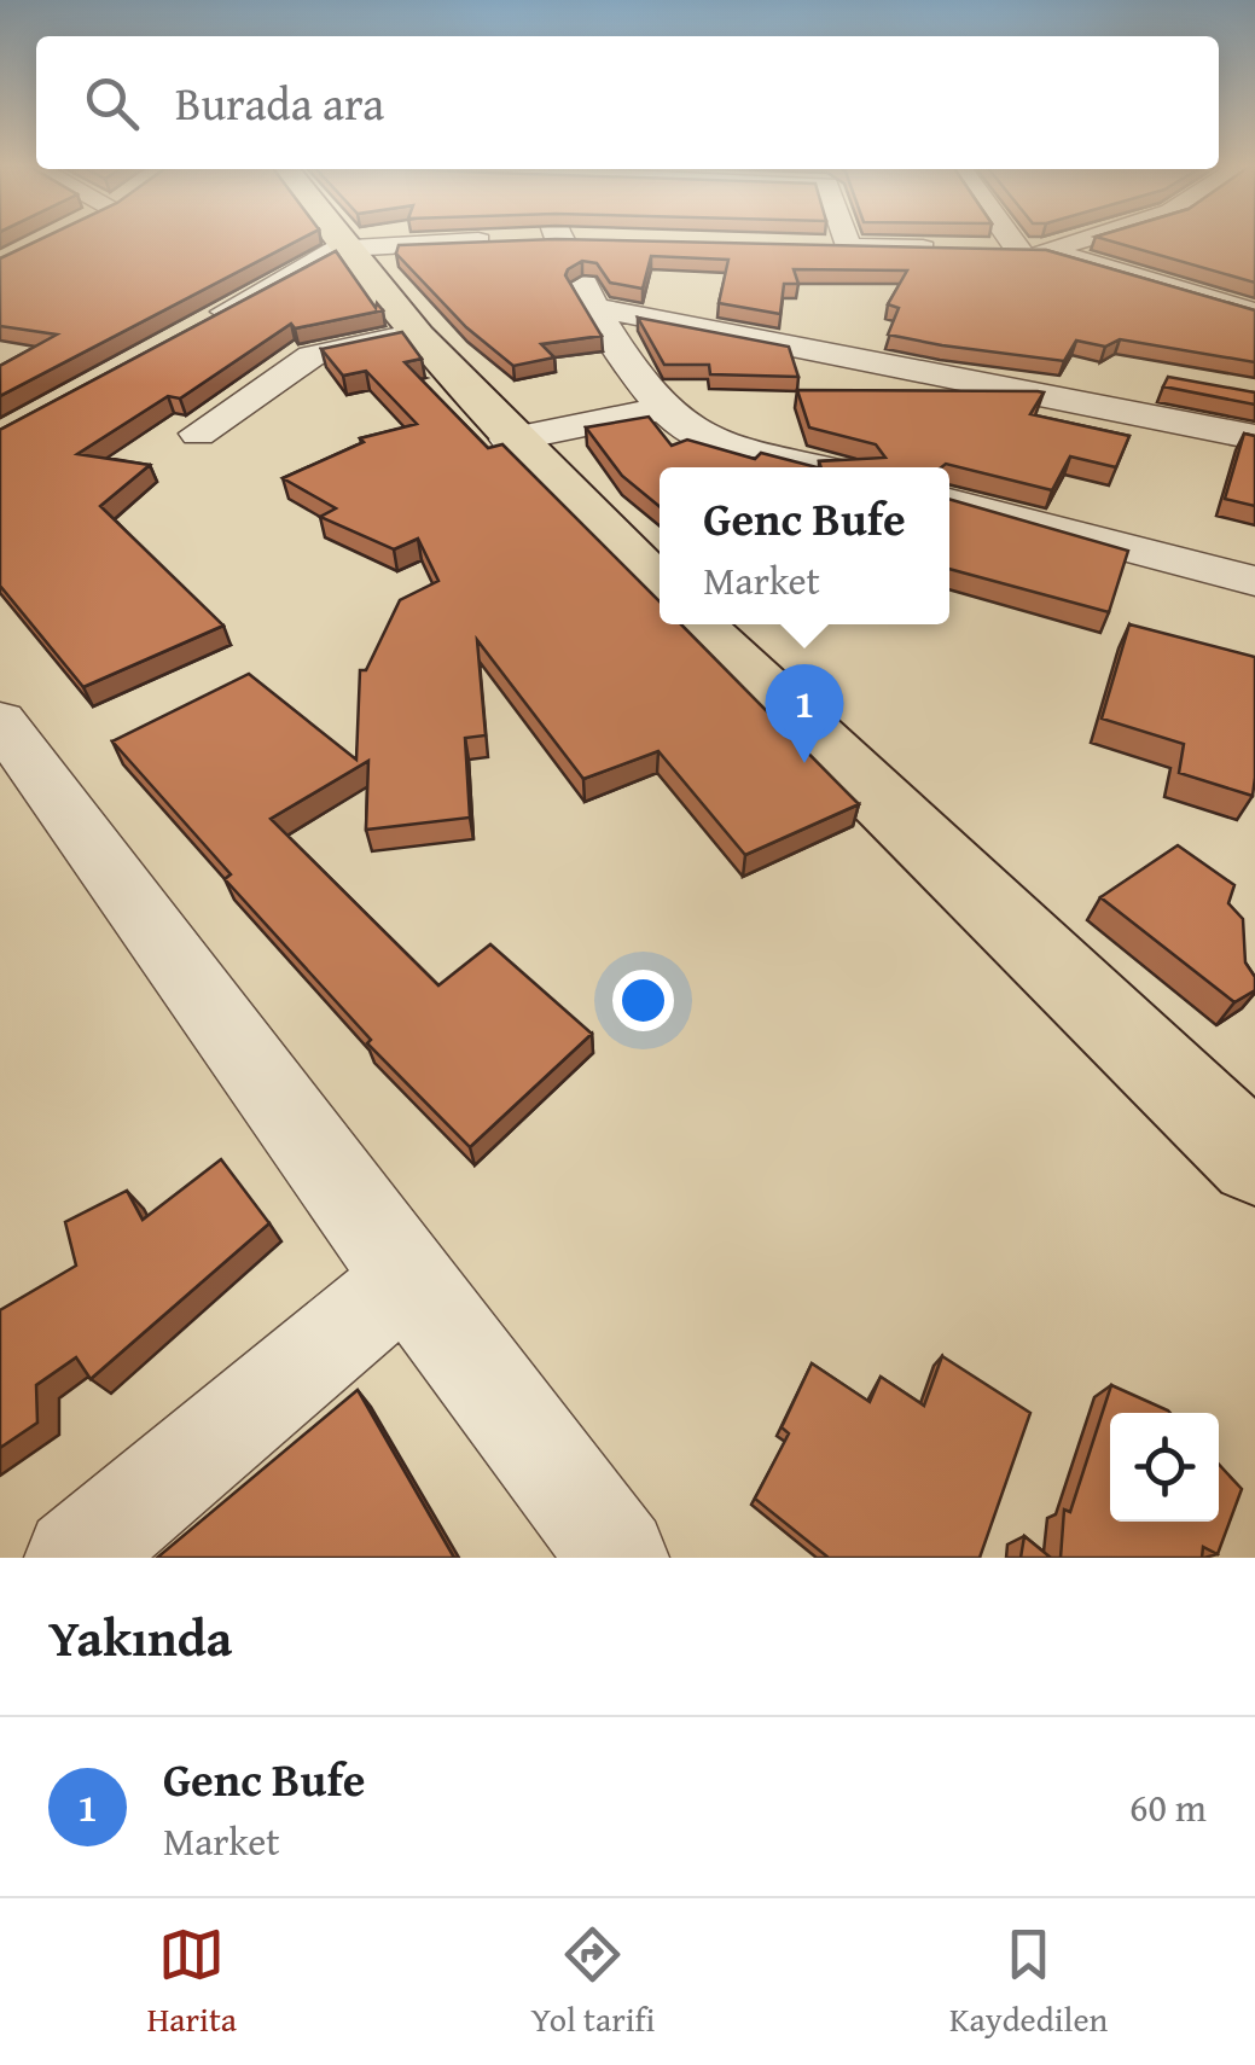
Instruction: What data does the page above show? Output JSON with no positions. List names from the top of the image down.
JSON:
{
  "page": {
    "search": "Burada ara",
    "popup": ["Genc Bufe", "Market"],
    "pins": "1",
    "heading": "Yakında",
    "list": [
      {
        "mark": "1",
        "name": "Genc Bufe",
        "note": "Market",
        "value": "60 m"
      }
    ],
    "nav": ["Harita", "Yol tarifi", "Kaydedilen"]
  }
}
